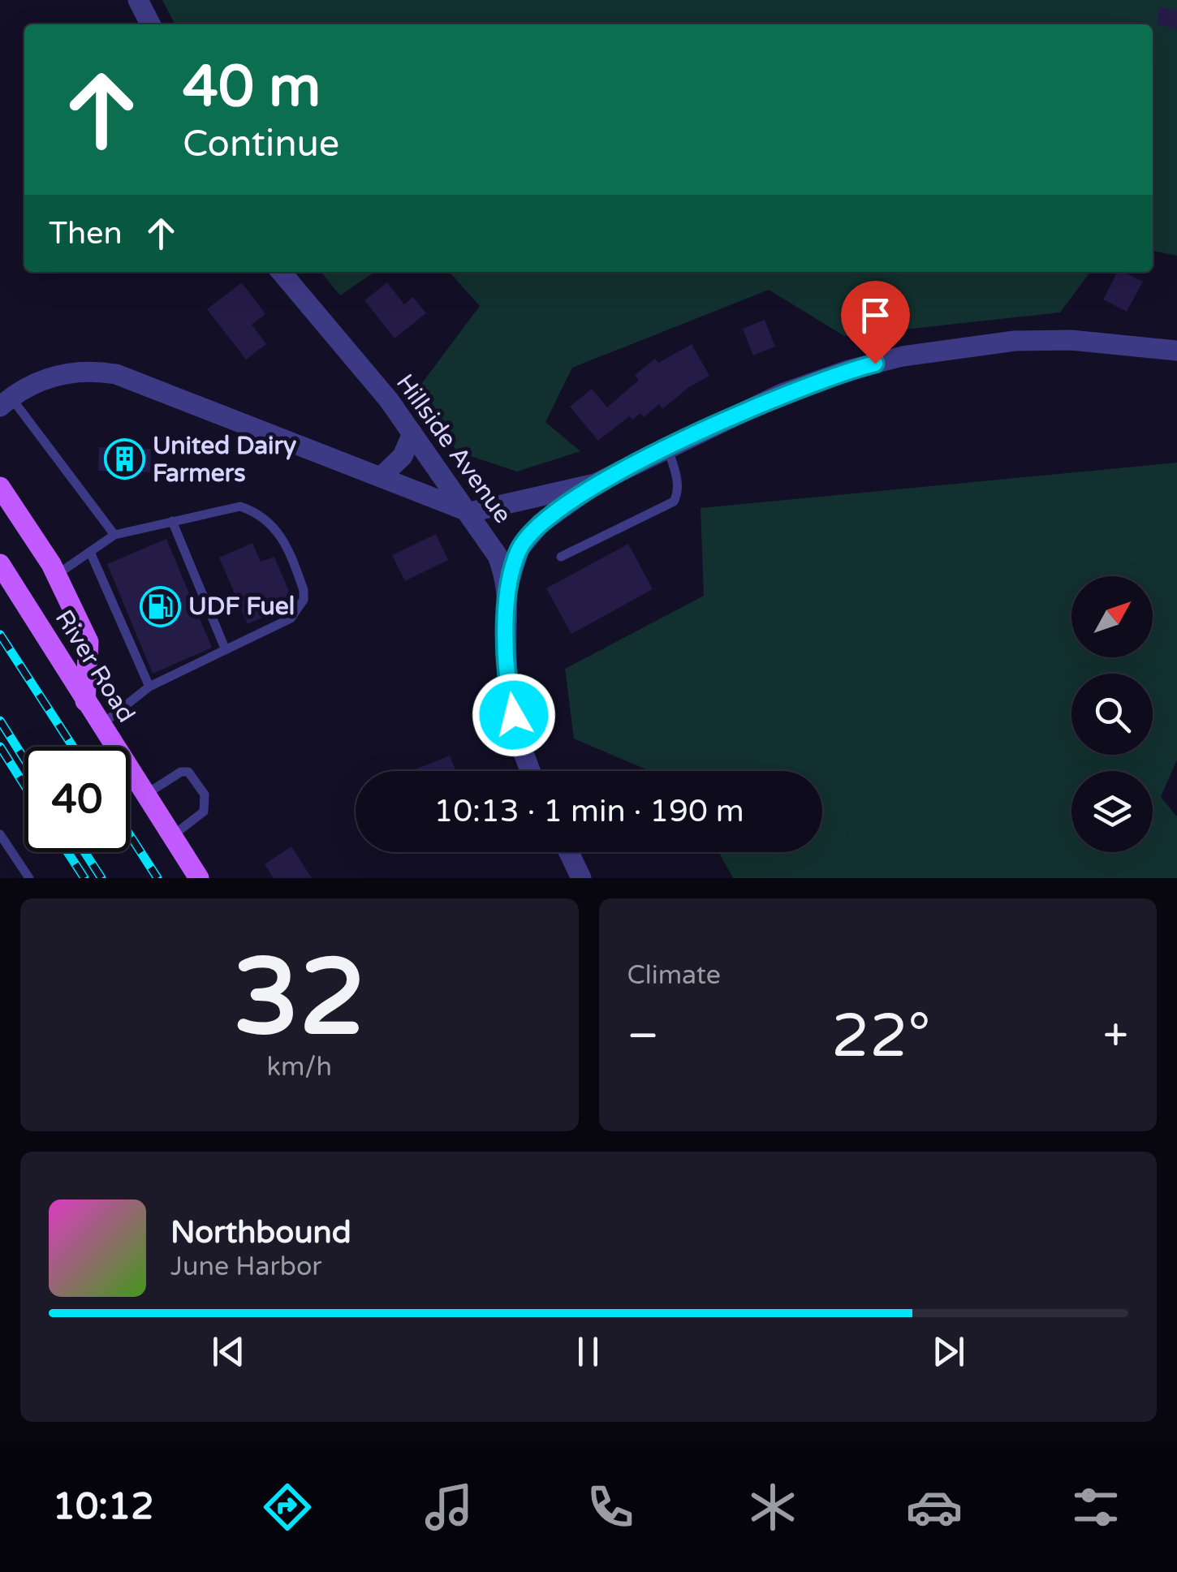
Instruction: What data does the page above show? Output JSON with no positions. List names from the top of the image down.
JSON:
{
  "streets": {
    "main road": ["River Road"],
    "street": ["Hillside Avenue"]
  },
  "places": {
    "building": ["United Dairy Farmers"],
    "fuel station": ["UDF Fuel"]
  },
  "north": "top right",
  "page": {
    "turn": ["40 m", "Continue"],
    "then": "Then",
    "limit": "40",
    "trip": "10:13 · 1 min · 190 m",
    "tile": [
      ["32", "km/h"],
      "Climate"
    ],
    "heat": ["−", "22°", "+"],
    "song": ["Northbound", "June Harbor"],
    "tabs": "10:12"
  }
}
